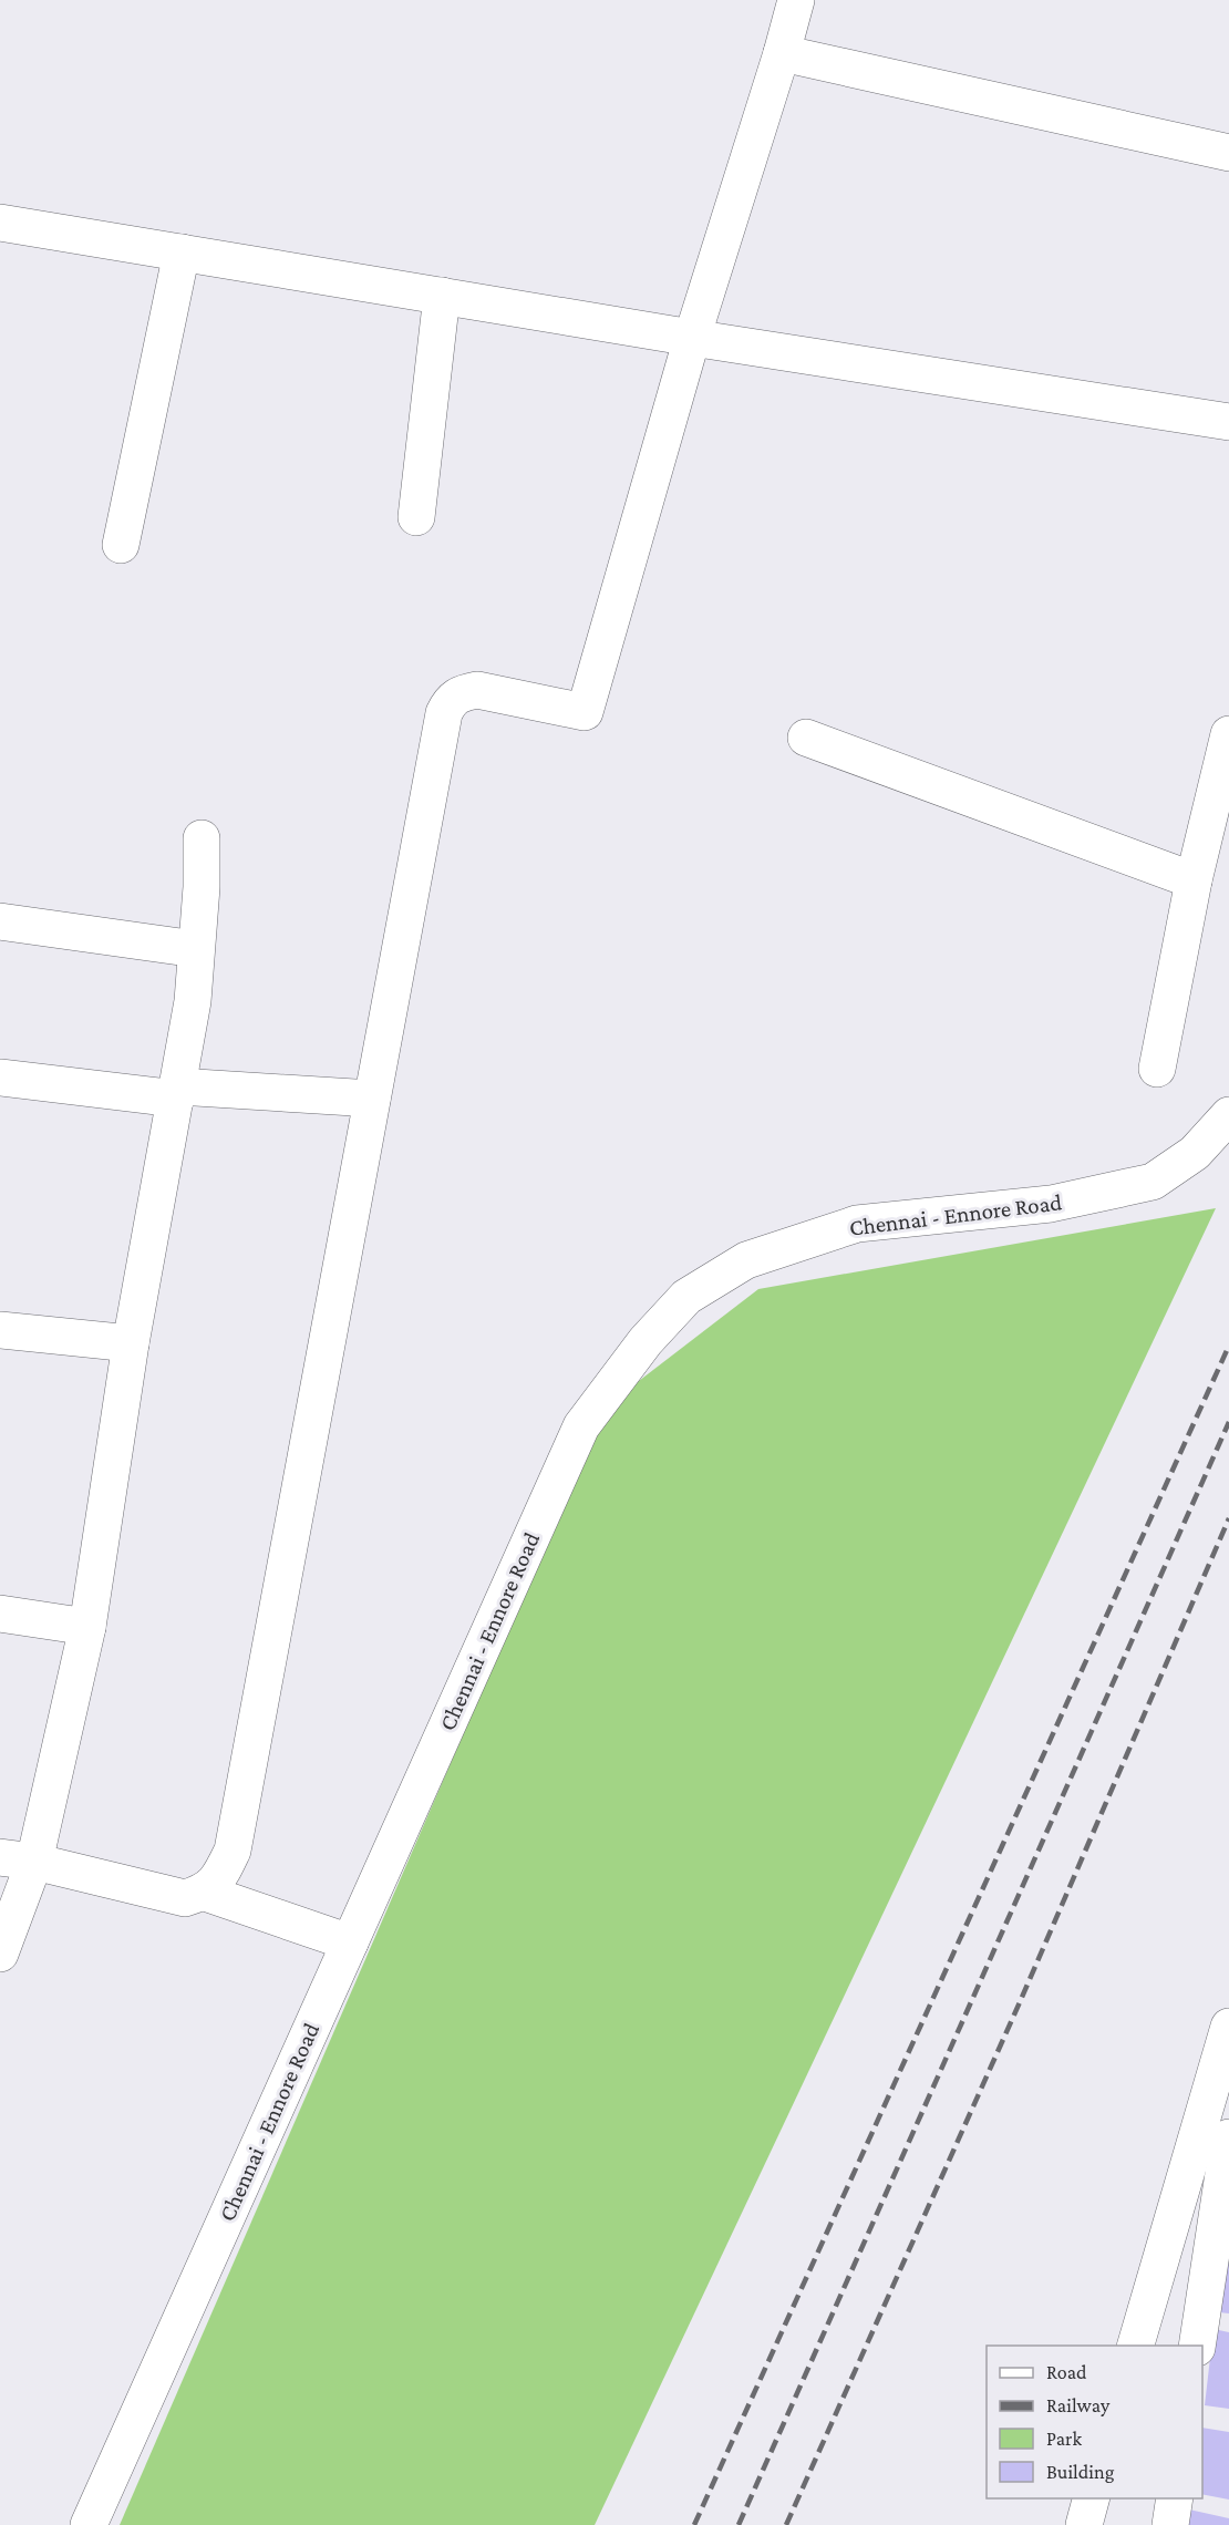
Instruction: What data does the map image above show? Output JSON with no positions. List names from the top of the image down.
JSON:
{
  "streets": {
    "street": ["Chennai - Ennore Road"]
  },
  "legend": [
    "Road",
    "Railway",
    "Park",
    "Building"
  ]
}
